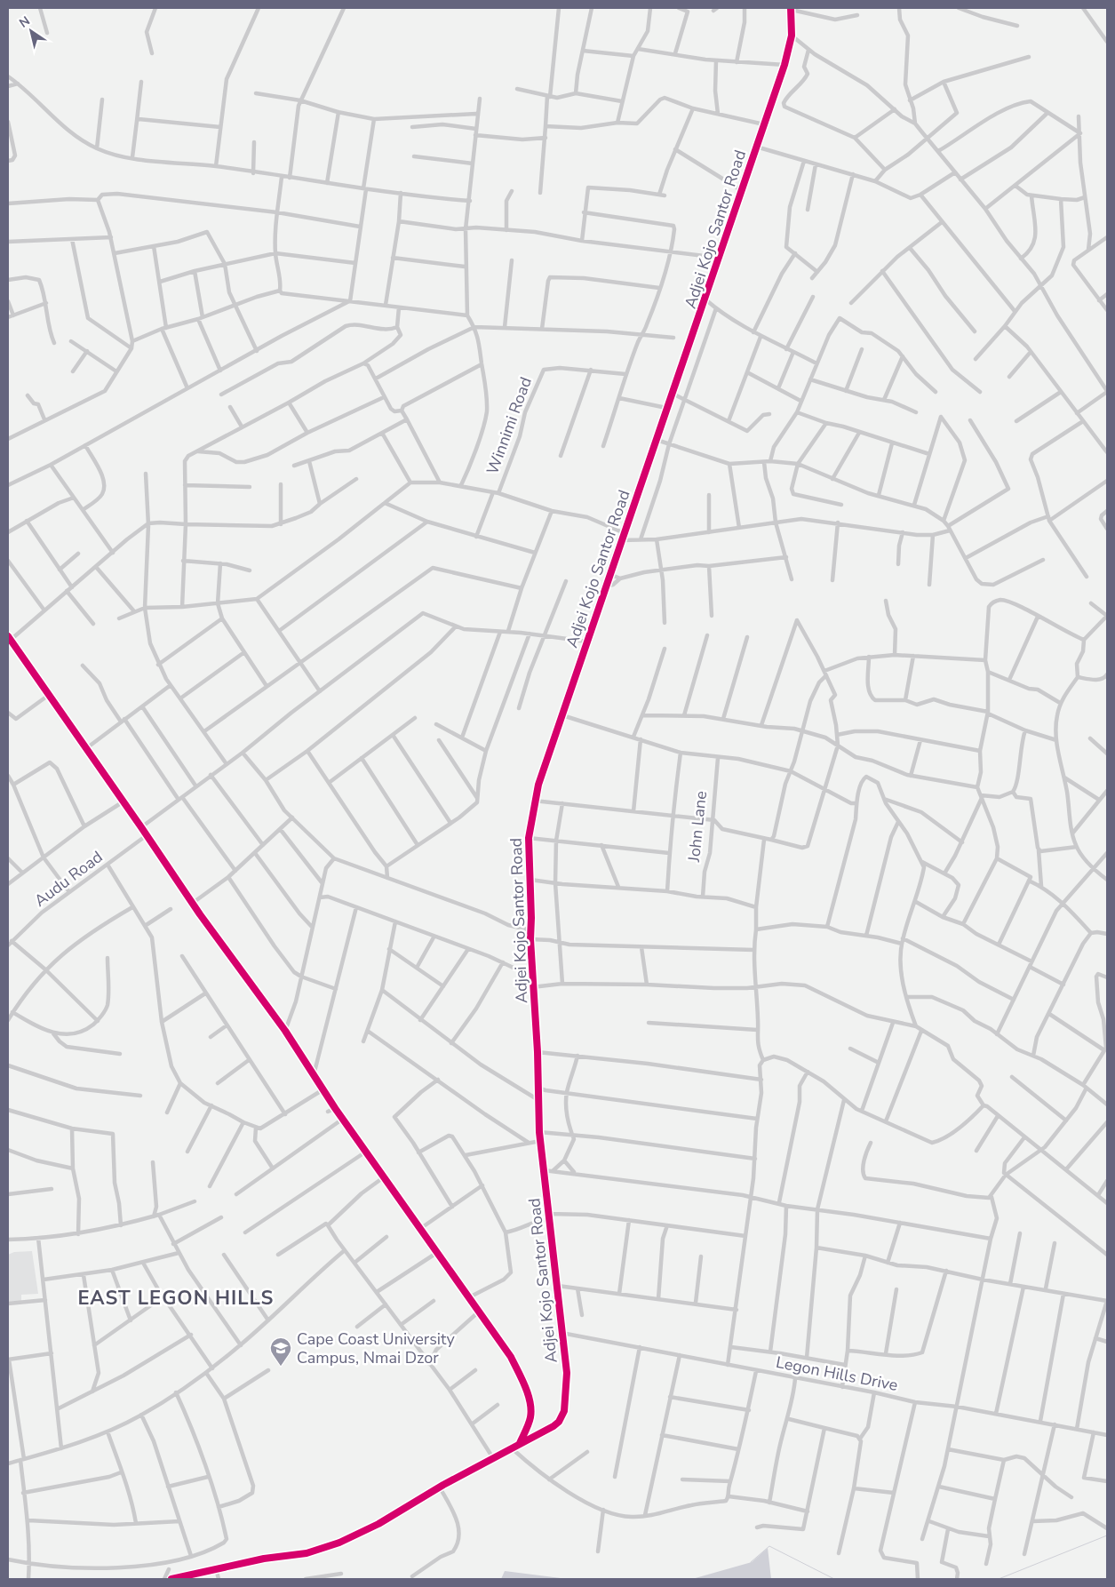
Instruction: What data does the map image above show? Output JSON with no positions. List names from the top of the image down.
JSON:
{
  "streets": {
    "street": [
      "Adjei Kojo Santor Road",
      "Winnimi Road",
      "John Lane",
      "Audu Road",
      "Legon Hills Drive"
    ]
  },
  "crossings": [
    ["Adjei Kojo Santor Road", "Legon Hills Drive"]
  ],
  "districts": ["EAST LEGON HILLS"],
  "places": {
    "school or university": ["Cape Coast University Campus, Nmai Dzor"]
  },
  "north": "top left"
}
